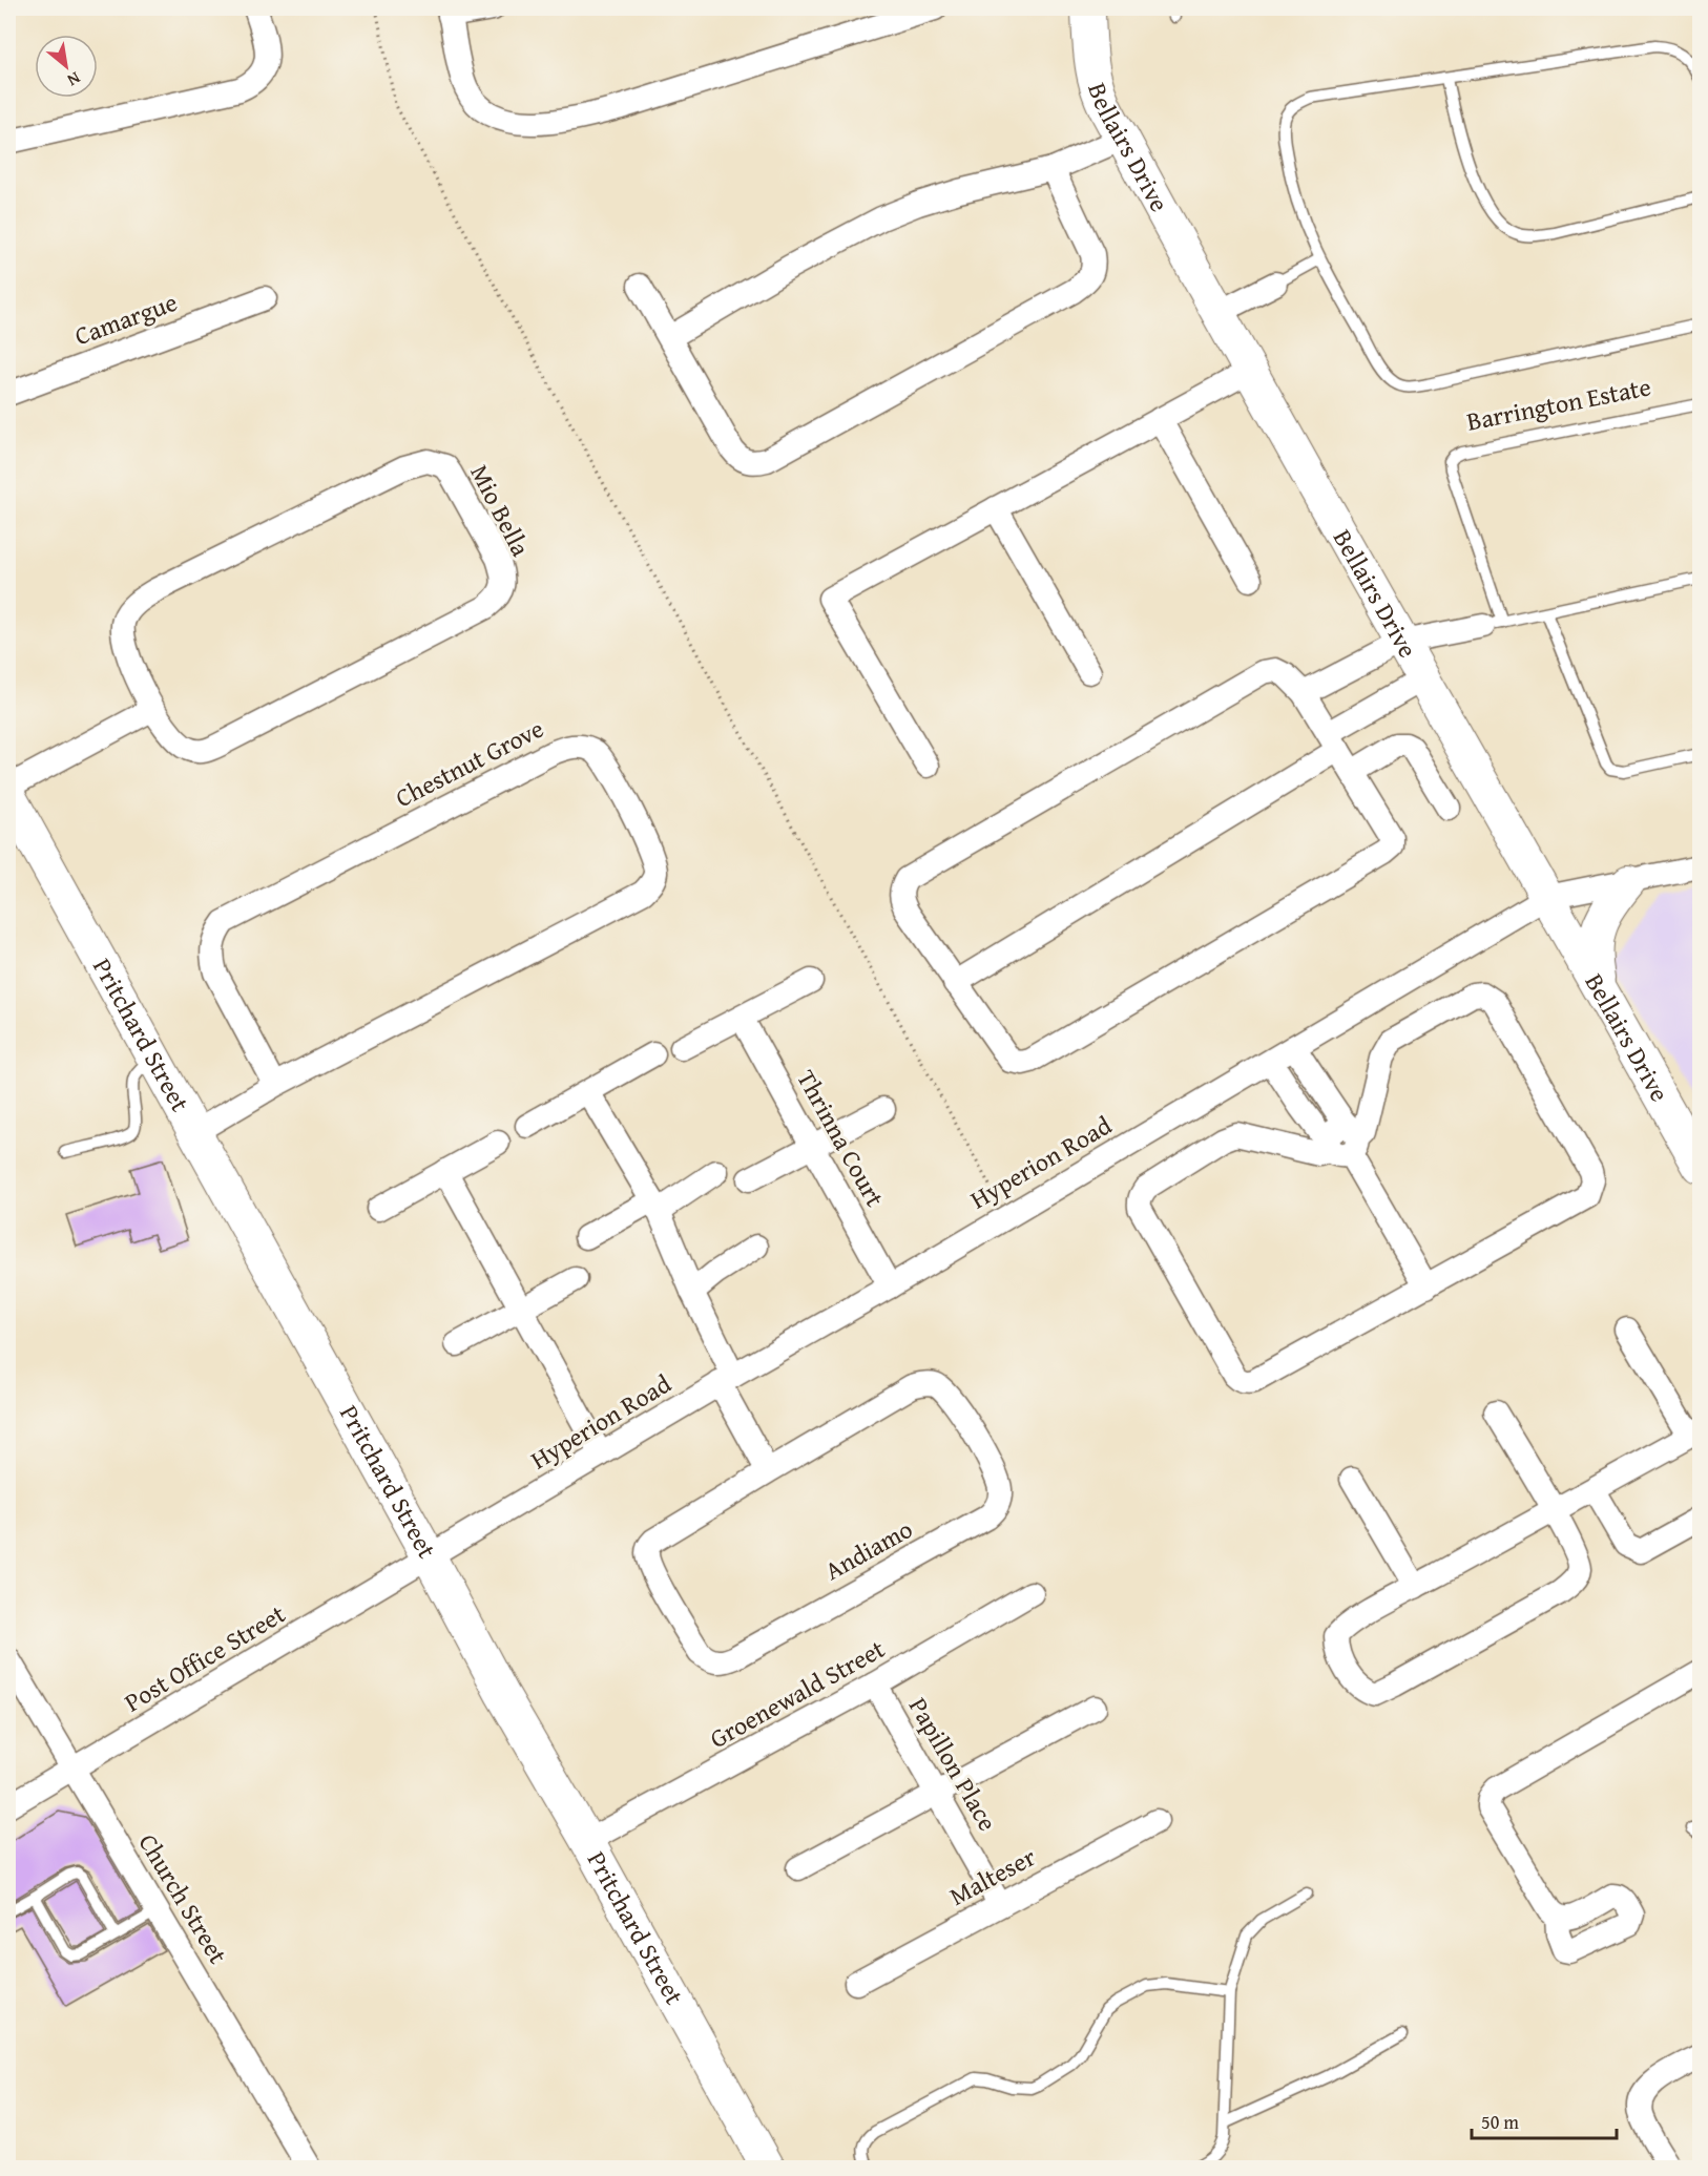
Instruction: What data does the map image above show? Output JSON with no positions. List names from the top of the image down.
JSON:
{
  "streets": {
    "street": [
      "Bellairs Drive",
      "Camargue",
      "Mio Bella",
      "Chestnut Grove",
      "Pritchard Street",
      "Thrinna Court",
      "Hyperion Road",
      "Andiamo",
      "Post Office Street",
      "Groenewald Street",
      "Papillon Place",
      "Malteser",
      "Church Street"
    ],
    "lane": ["Barrington Estate"]
  },
  "crossings": [
    ["Bellairs Drive", "Hyperion Road"],
    ["Chestnut Grove", "Pritchard Street"],
    ["Pritchard Street", "Hyperion Road"],
    ["Pritchard Street", "Post Office Street"],
    ["Pritchard Street", "Groenewald Street"],
    ["Thrinna Court", "Hyperion Road"],
    ["Hyperion Road", "Post Office Street"],
    ["Post Office Street", "Church Street"],
    ["Groenewald Street", "Papillon Place"],
    ["Papillon Place", "Malteser"]
  ],
  "scale_bar": "50 m",
  "north": "bottom right"
}
